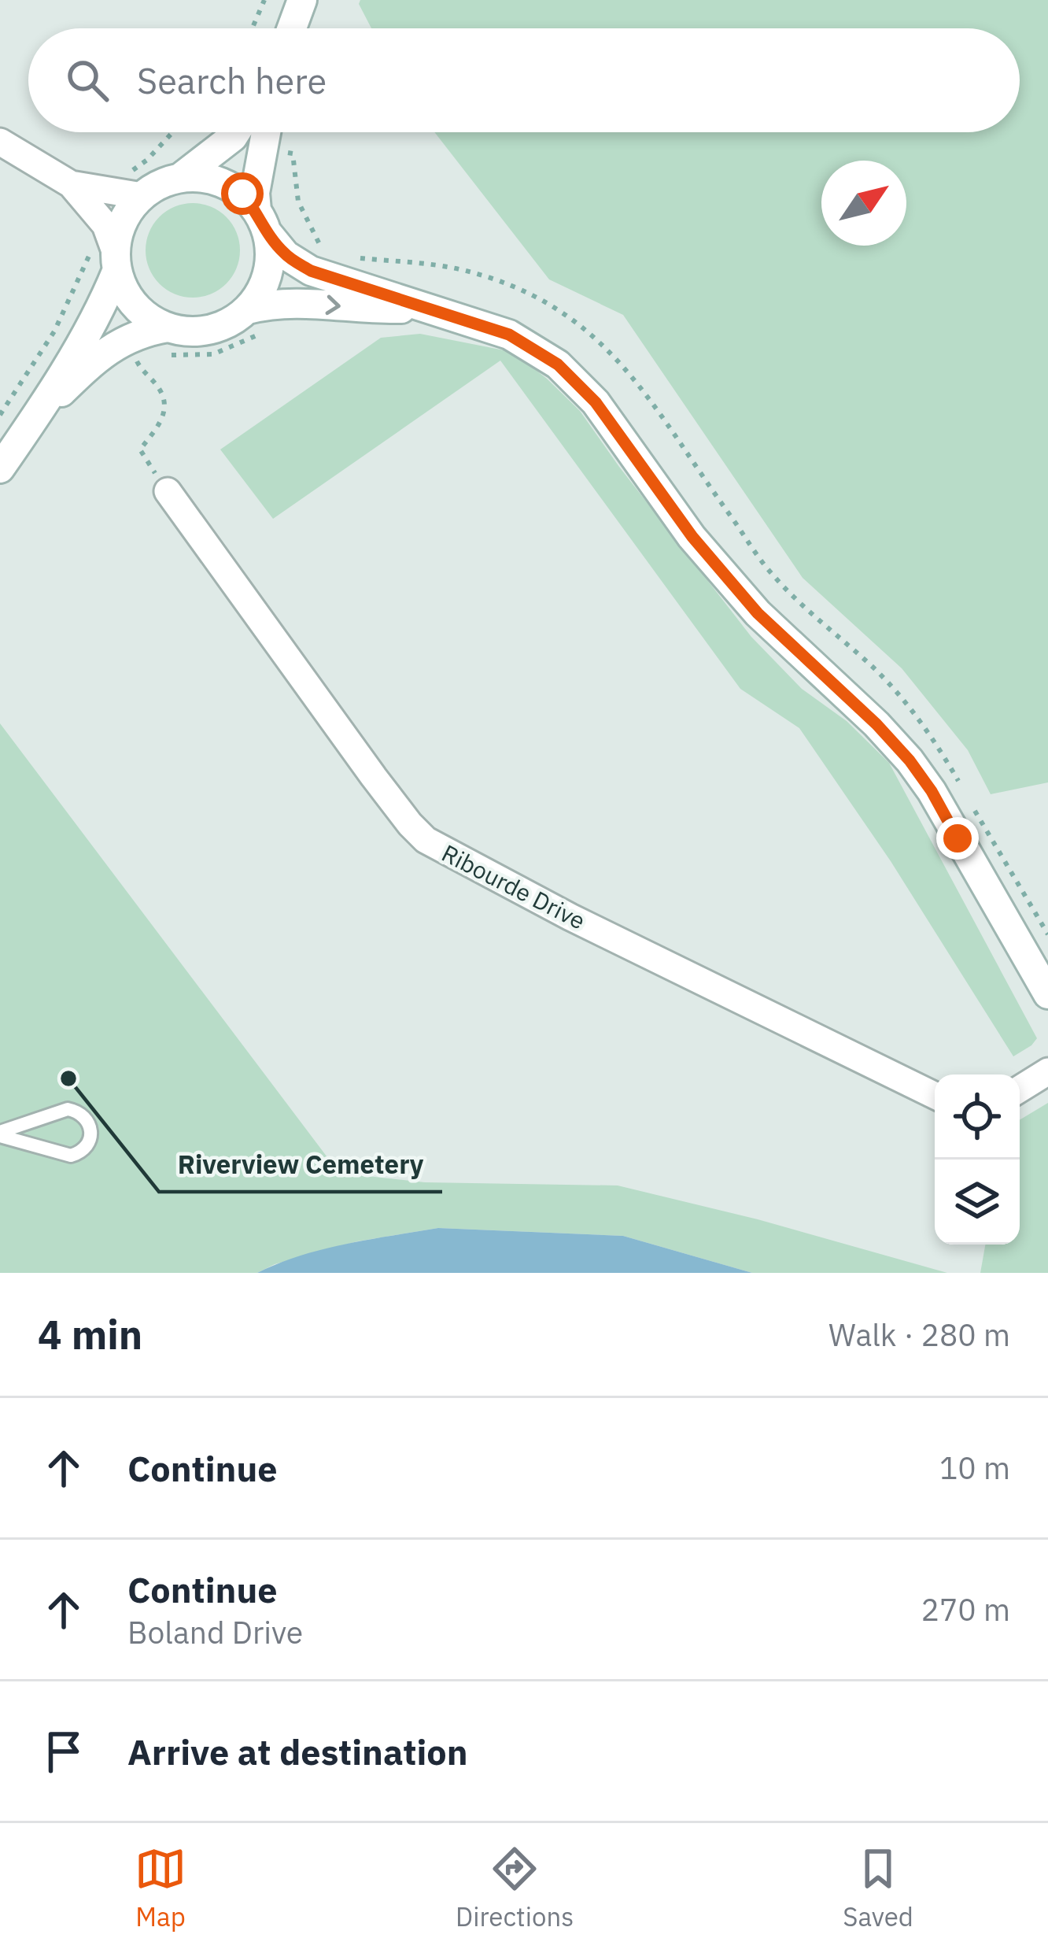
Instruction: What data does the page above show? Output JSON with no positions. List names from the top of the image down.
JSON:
{
  "streets": {
    "street": ["Ribourde Drive"]
  },
  "places": ["Riverview Cemetery"],
  "north": "top right",
  "page": {
    "search": "Search here",
    "heading": ["4 min", "Walk · 280 m"],
    "list": [
      ["Continue", "10 m"],
      ["Continue", "Boland Drive", "270 m"],
      "Arrive at destination"
    ],
    "nav": ["Map", "Directions", "Saved"]
  }
}
